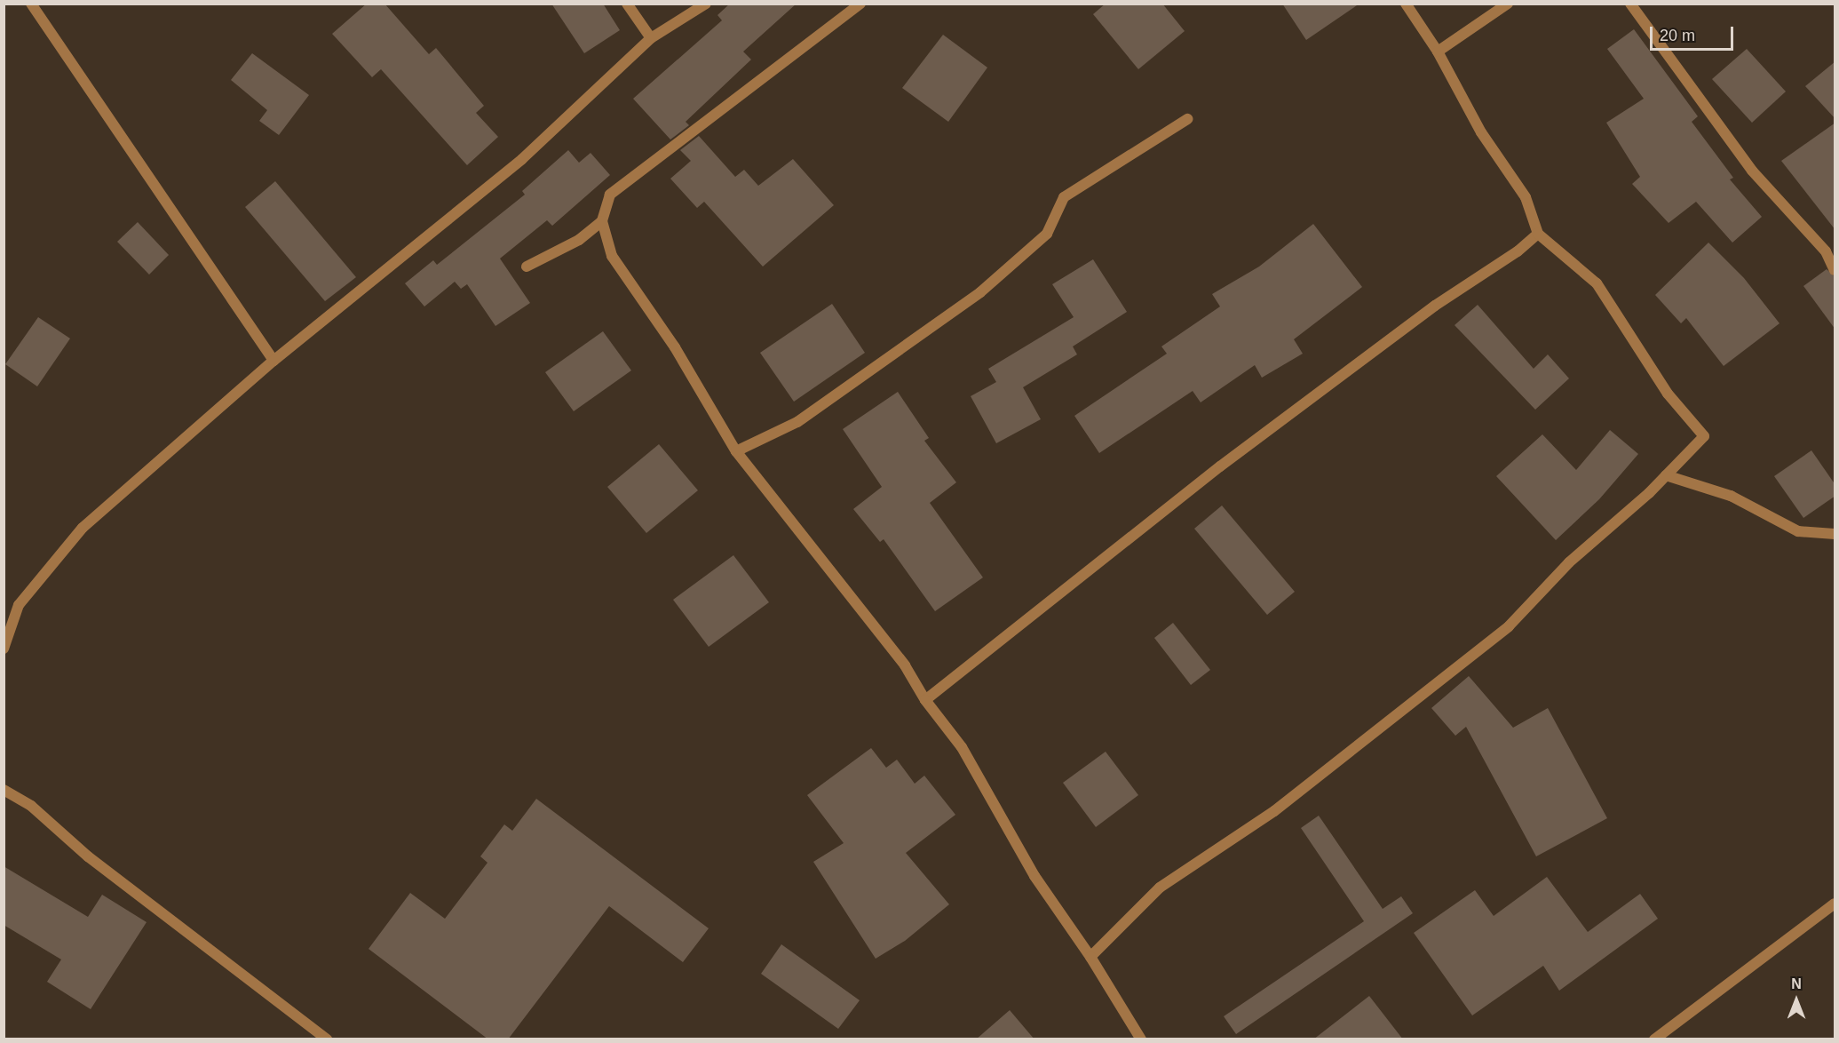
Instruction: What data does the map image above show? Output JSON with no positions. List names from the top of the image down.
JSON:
{
  "scale_bar": "20 m",
  "north": "top"
}
